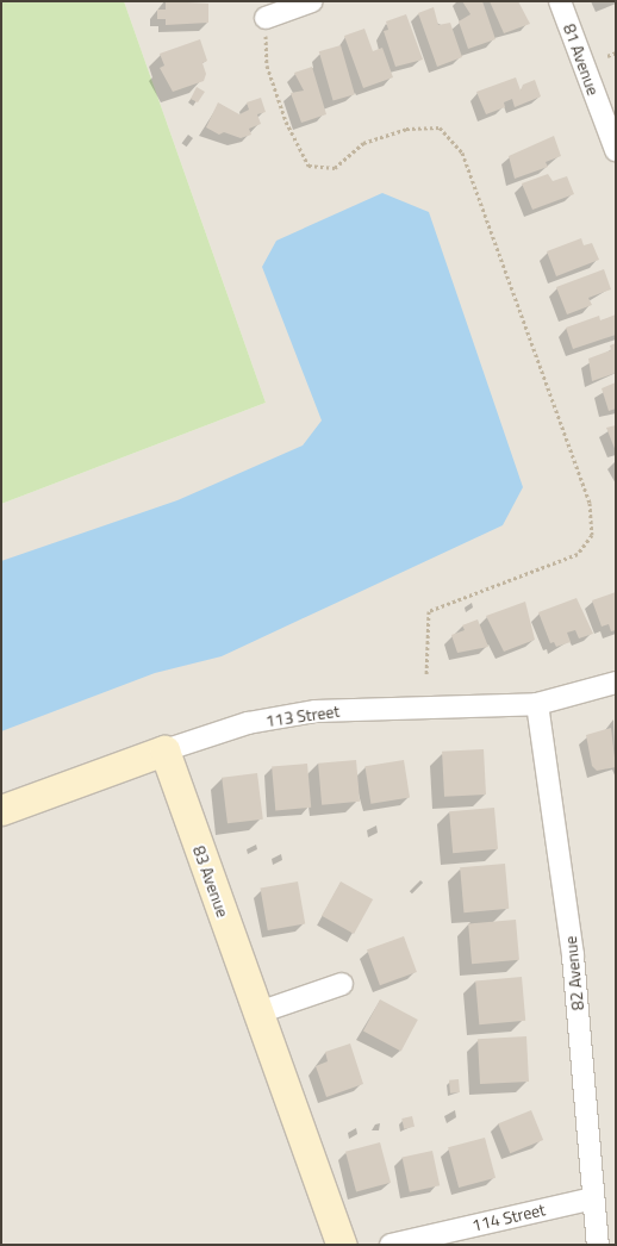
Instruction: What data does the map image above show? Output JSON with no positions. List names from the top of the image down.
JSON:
{
  "streets": {
    "street": [
      "81 Avenue",
      "113 Street",
      "83 Avenue",
      "82 Avenue",
      "114 Street"
    ]
  },
  "crossings": [
    ["113 Street", "83 Avenue"],
    ["113 Street", "82 Avenue"],
    ["82 Avenue", "114 Street"]
  ]
}
